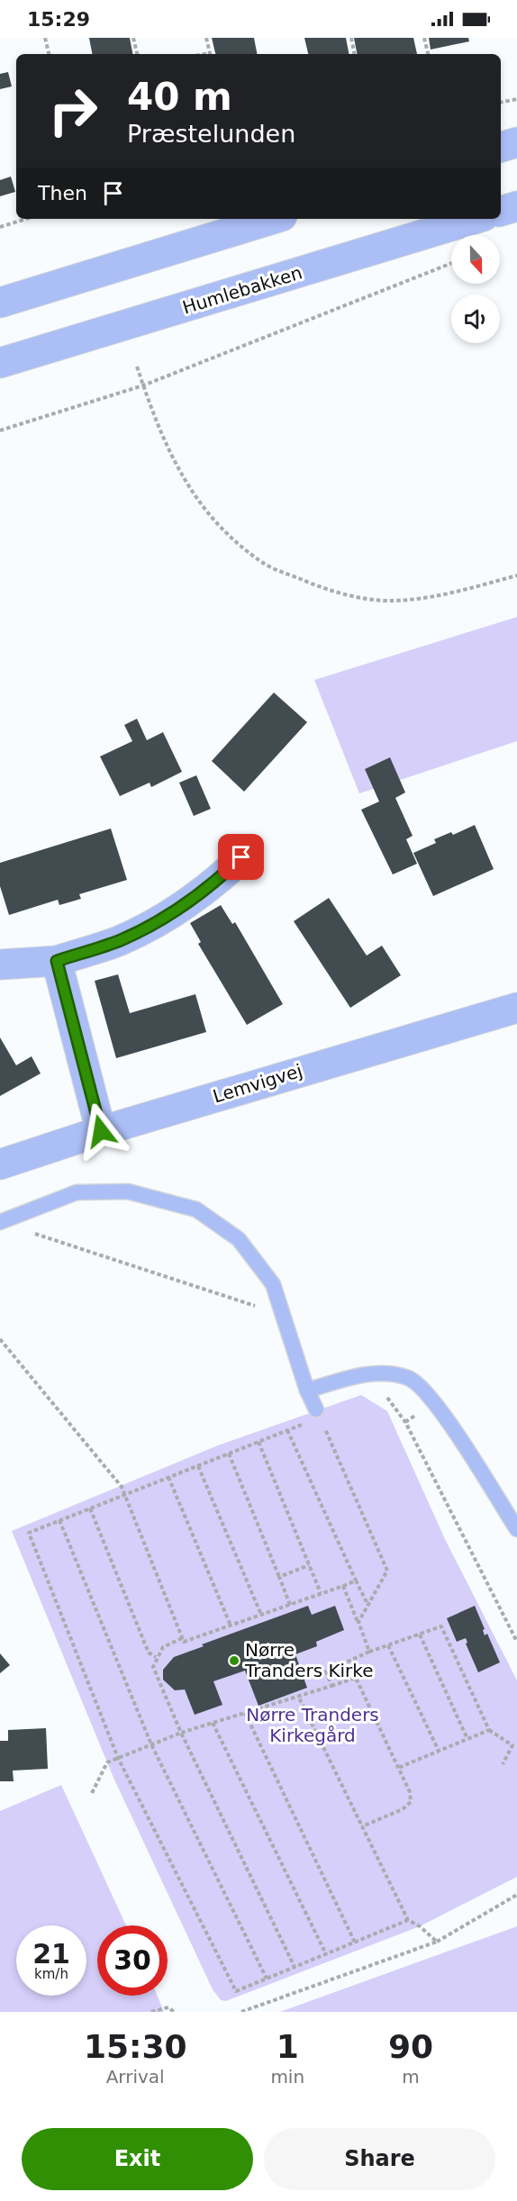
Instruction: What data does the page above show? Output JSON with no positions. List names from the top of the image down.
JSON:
{
  "streets": {
    "street": ["Humlebakken", "Lemvigvej"]
  },
  "parks": ["Nørre Tranders Kirkegård"],
  "places": ["Nørre Tranders Kirke"],
  "north": "bottom",
  "page": {
    "status": "15:29",
    "turn": ["40 m", "Præstelunden"],
    "then": "Then",
    "speed": "21 km/h",
    "limit": "30",
    "eta": [
      "15:30",
      "Arrival",
      "1",
      "min",
      "90",
      "m"
    ],
    "buttons": ["Exit", "Share"]
  }
}
